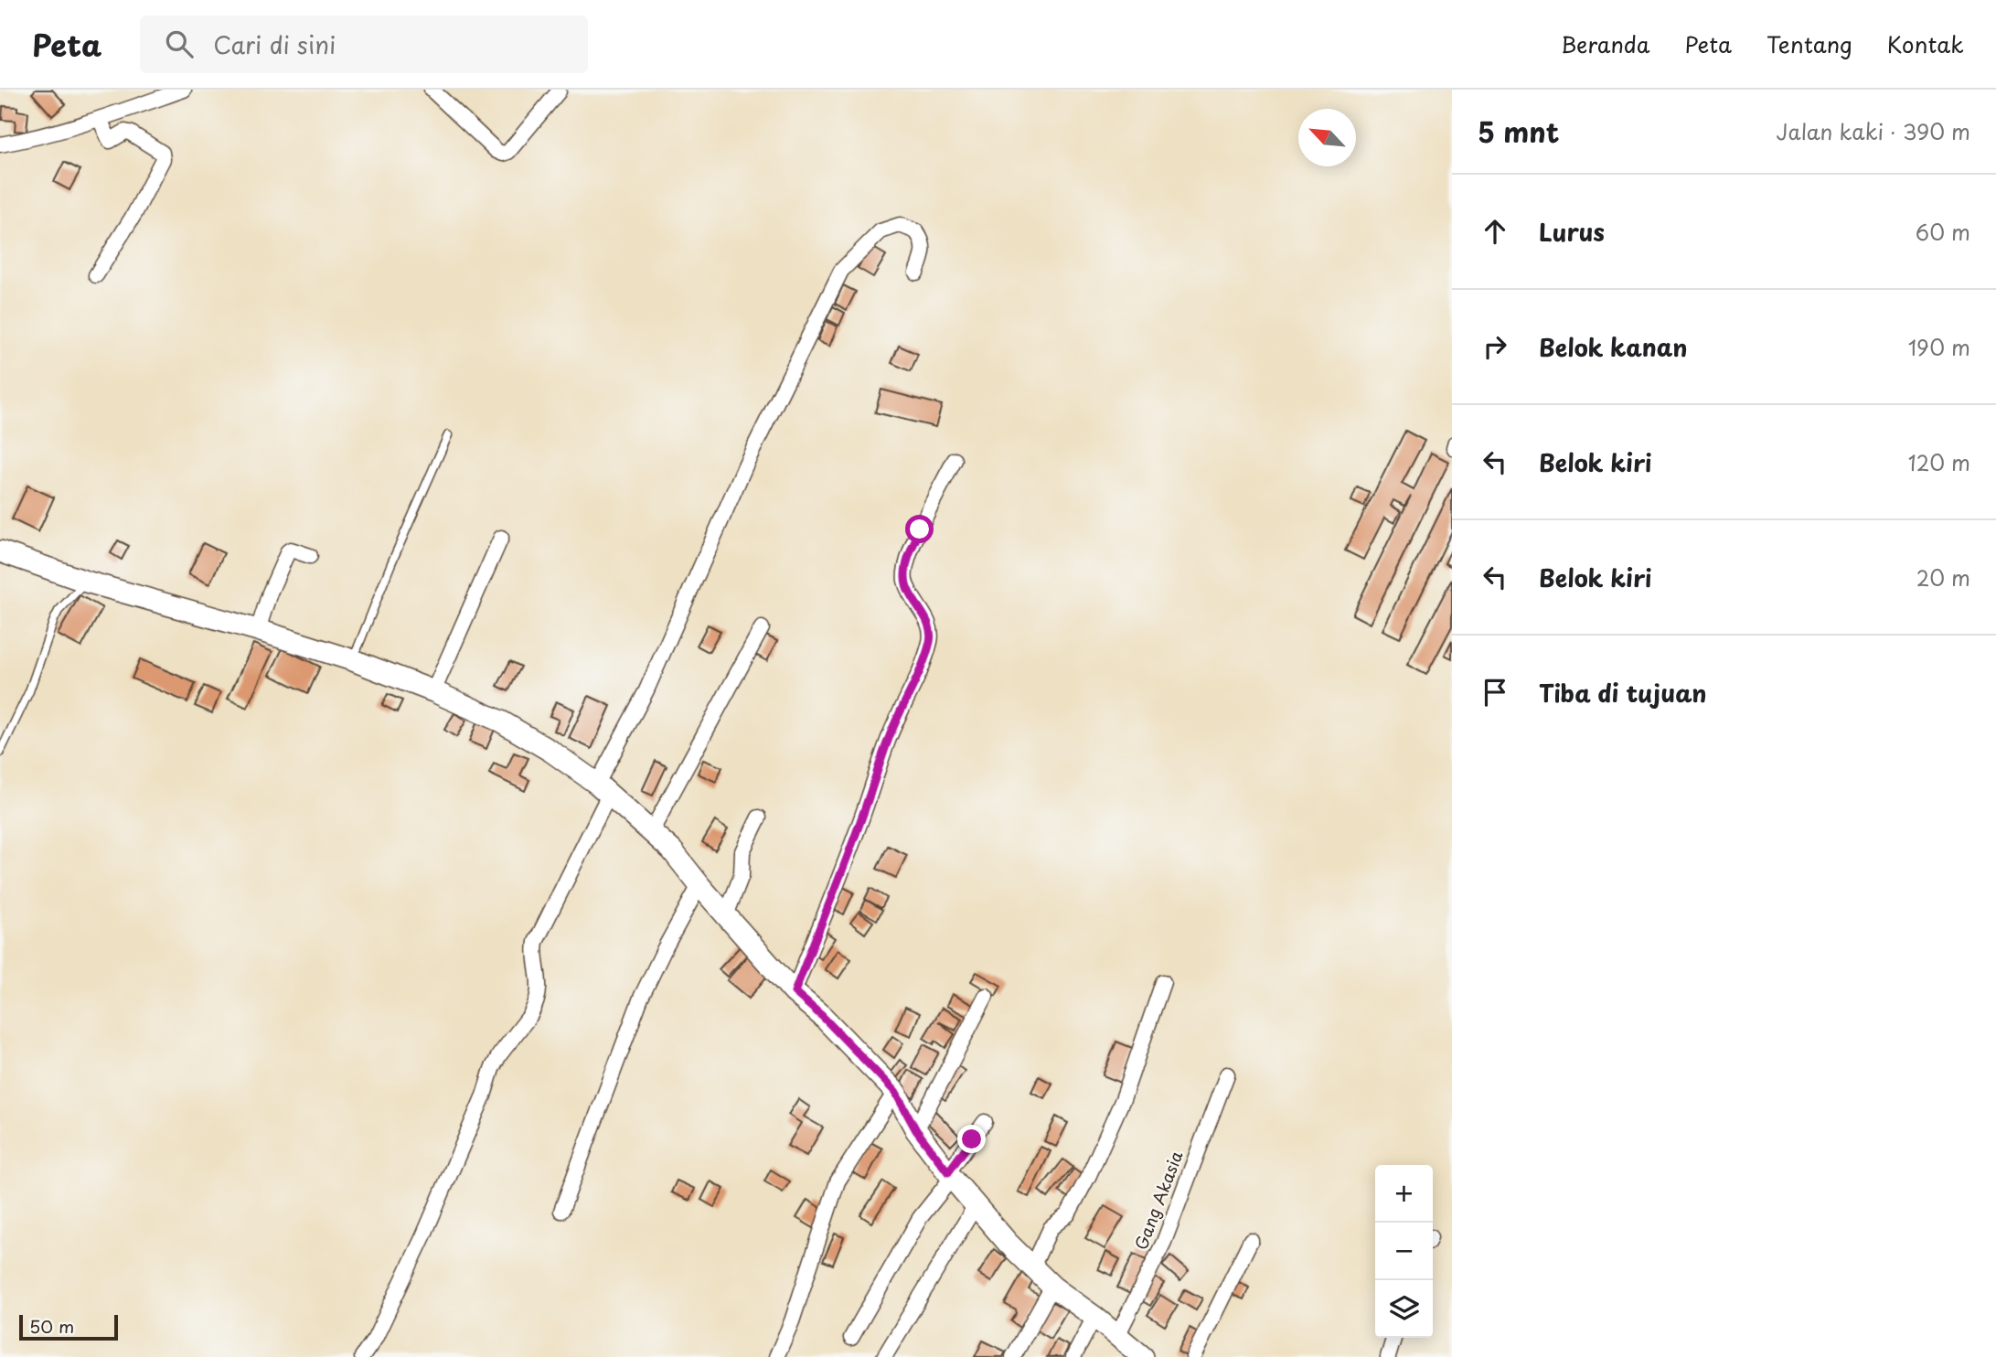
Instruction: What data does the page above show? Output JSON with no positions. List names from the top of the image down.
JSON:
{
  "streets": {
    "street": ["Gang Akasia"]
  },
  "scale_bar": "50 m",
  "north": "top left",
  "page": {
    "header": "Peta",
    "search": "Cari di sini",
    "nav": [
      "Beranda",
      "Peta",
      "Tentang",
      "Kontak"
    ],
    "heading": ["5 mnt", "Jalan kaki · 390 m"],
    "list": [
      ["Lurus", "60 m"],
      ["Belok kanan", "190 m"],
      ["Belok kiri", "120 m"],
      ["Belok kiri", "20 m"],
      "Tiba di tujuan"
    ],
    "map_buttons": ["+", "−"],
    "scale": "50 m"
  }
}
